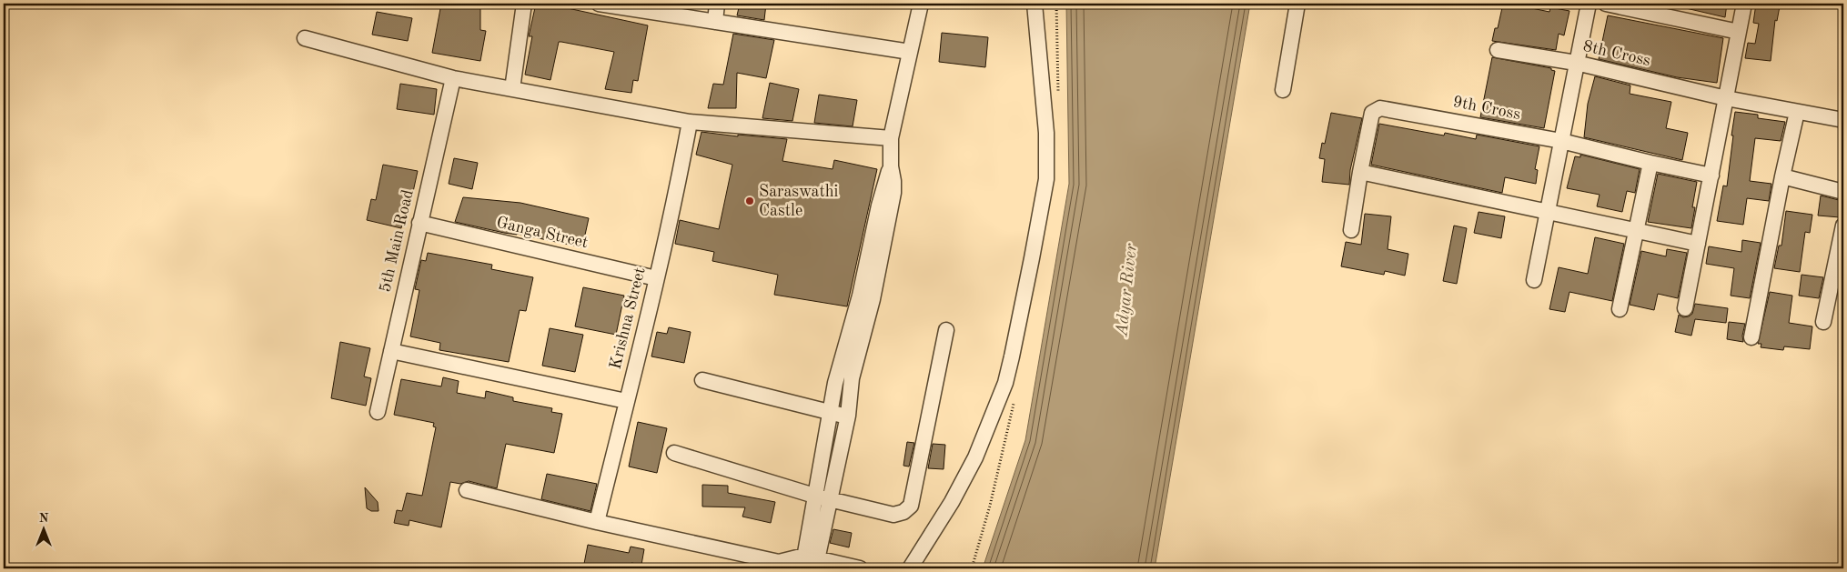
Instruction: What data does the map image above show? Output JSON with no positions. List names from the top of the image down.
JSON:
{
  "streets": {
    "street": [
      "8th Cross",
      "9th Cross",
      "Ganga Street",
      "5th Main Road",
      "Krishna Street"
    ]
  },
  "crossings": [
    ["Ganga Street", "5th Main Road"],
    ["Ganga Street", "Krishna Street"]
  ],
  "water": ["Adyar River"],
  "places": ["Saraswathi Castle"],
  "north": "top"
}
